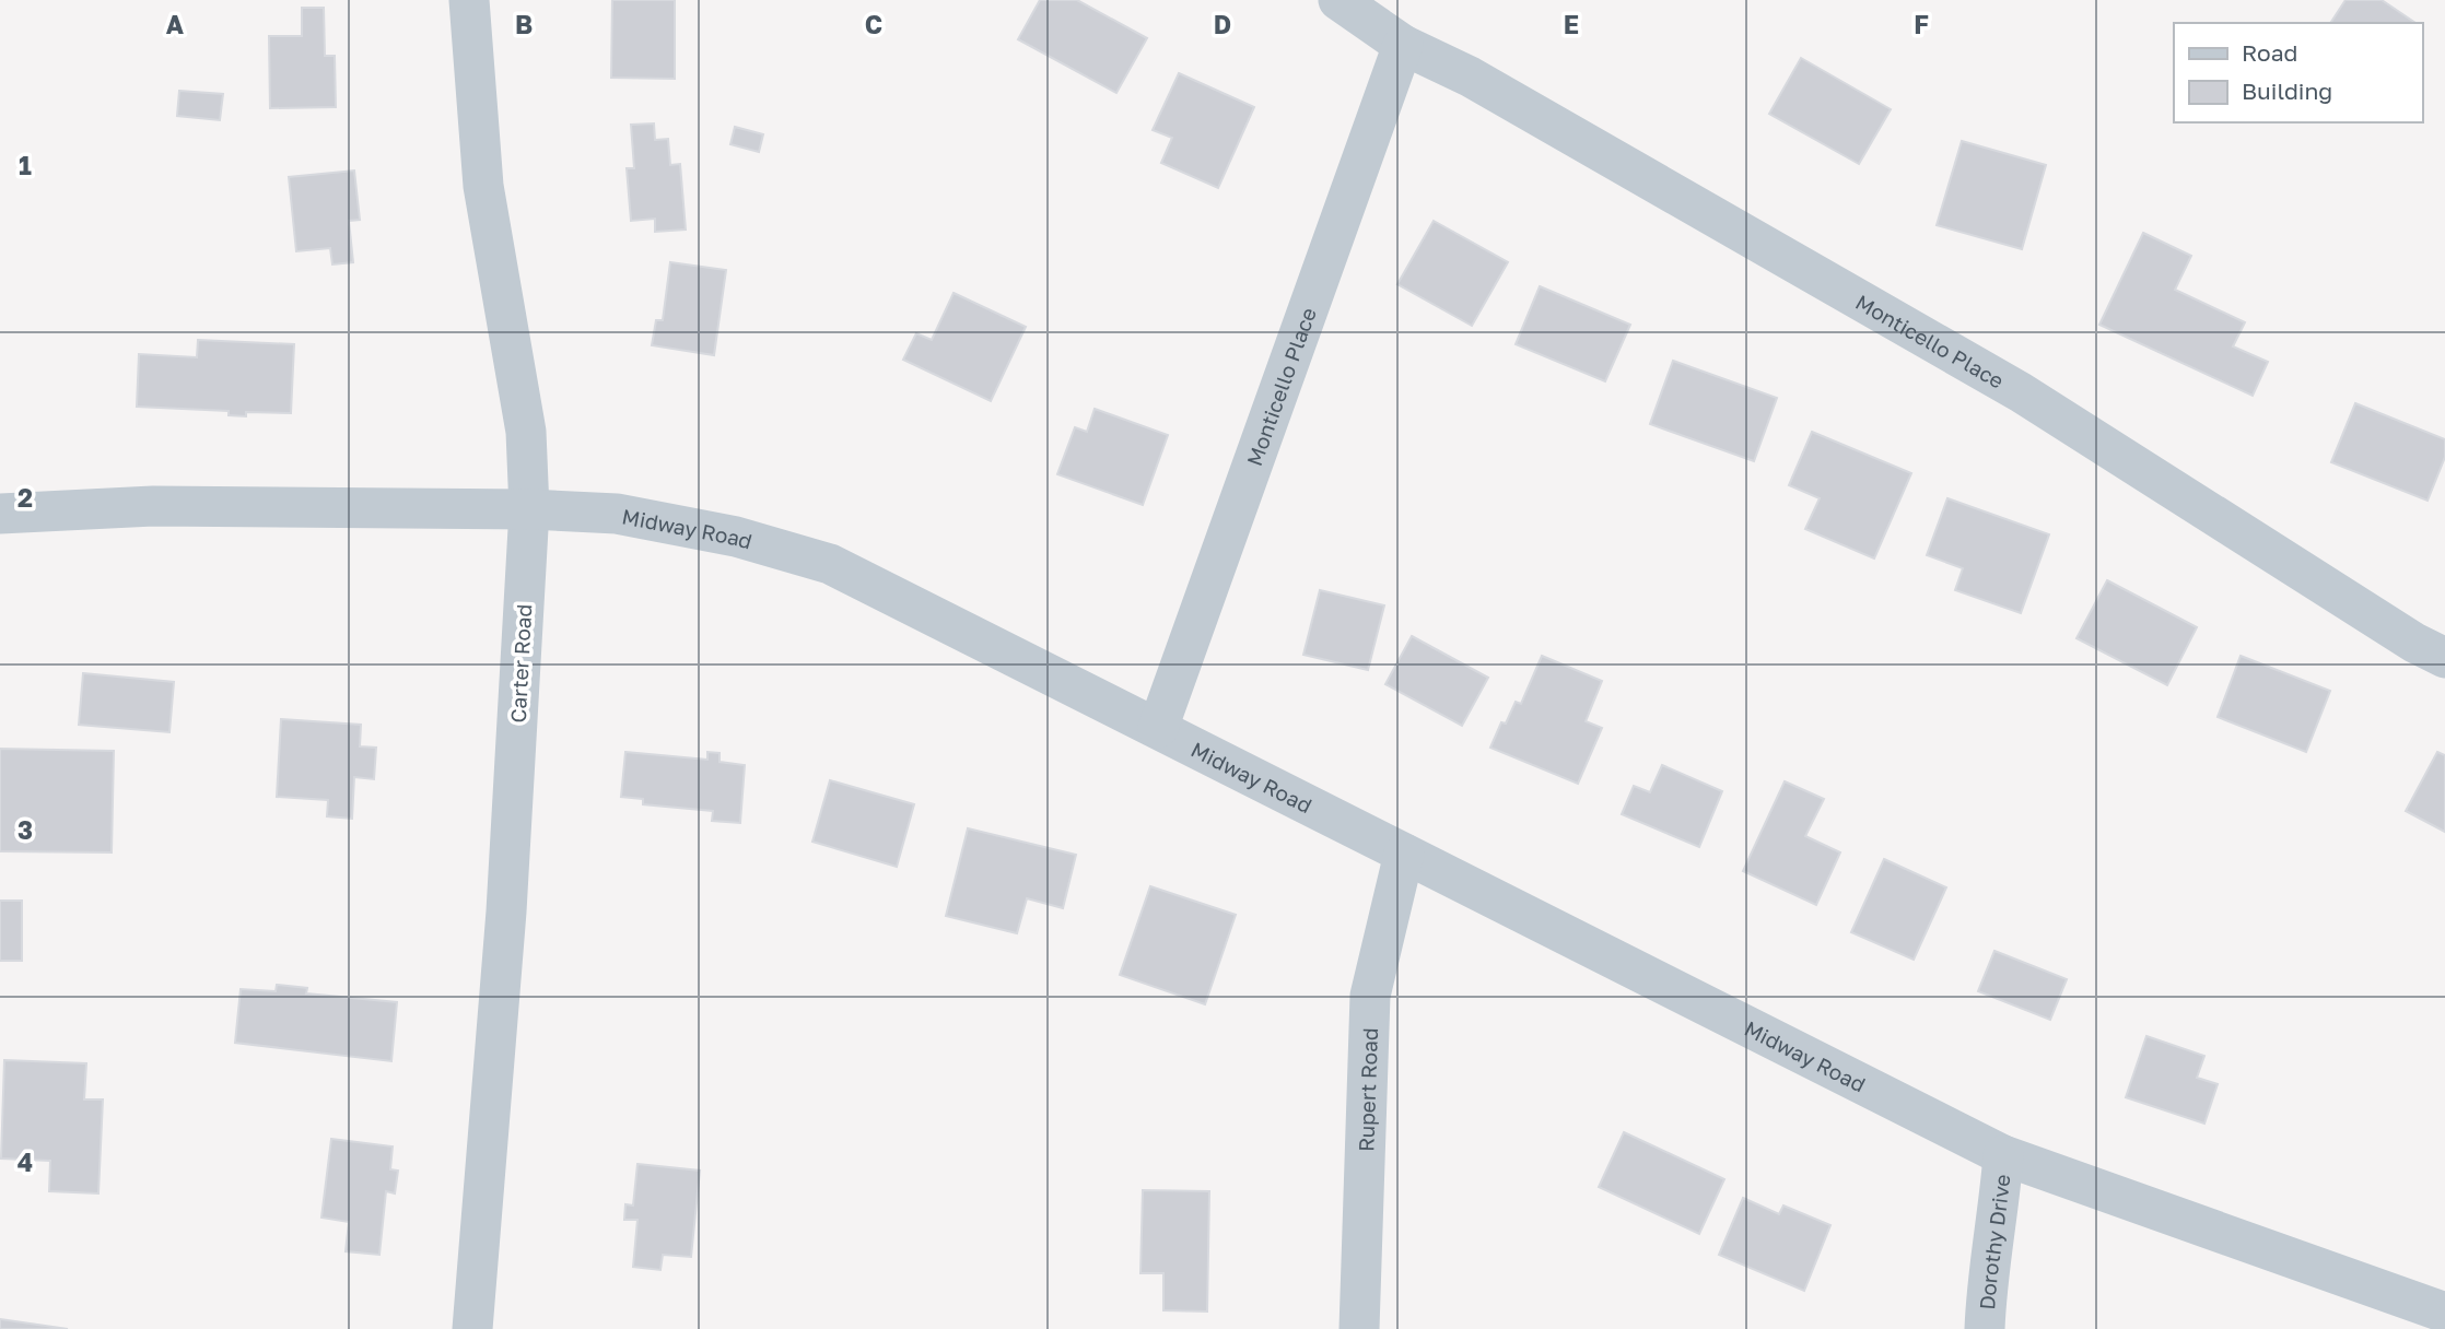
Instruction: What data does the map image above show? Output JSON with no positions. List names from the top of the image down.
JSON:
{
  "streets": {
    "street": [
      "Monticello Place",
      "Midway Road",
      "Carter Road",
      "Rupert Road",
      "Dorothy Drive"
    ]
  },
  "crossings": [
    ["Monticello Place", "Midway Road"],
    ["Midway Road", "Carter Road"],
    ["Midway Road", "Rupert Road"],
    ["Midway Road", "Dorothy Drive"]
  ],
  "legend": ["Road", "Building"],
  "grid": {
    "columns": [
      "A",
      "B",
      "C",
      "D",
      "E",
      "F"
    ],
    "rows": [
      "1",
      "2",
      "3",
      "4"
    ]
  }
}
